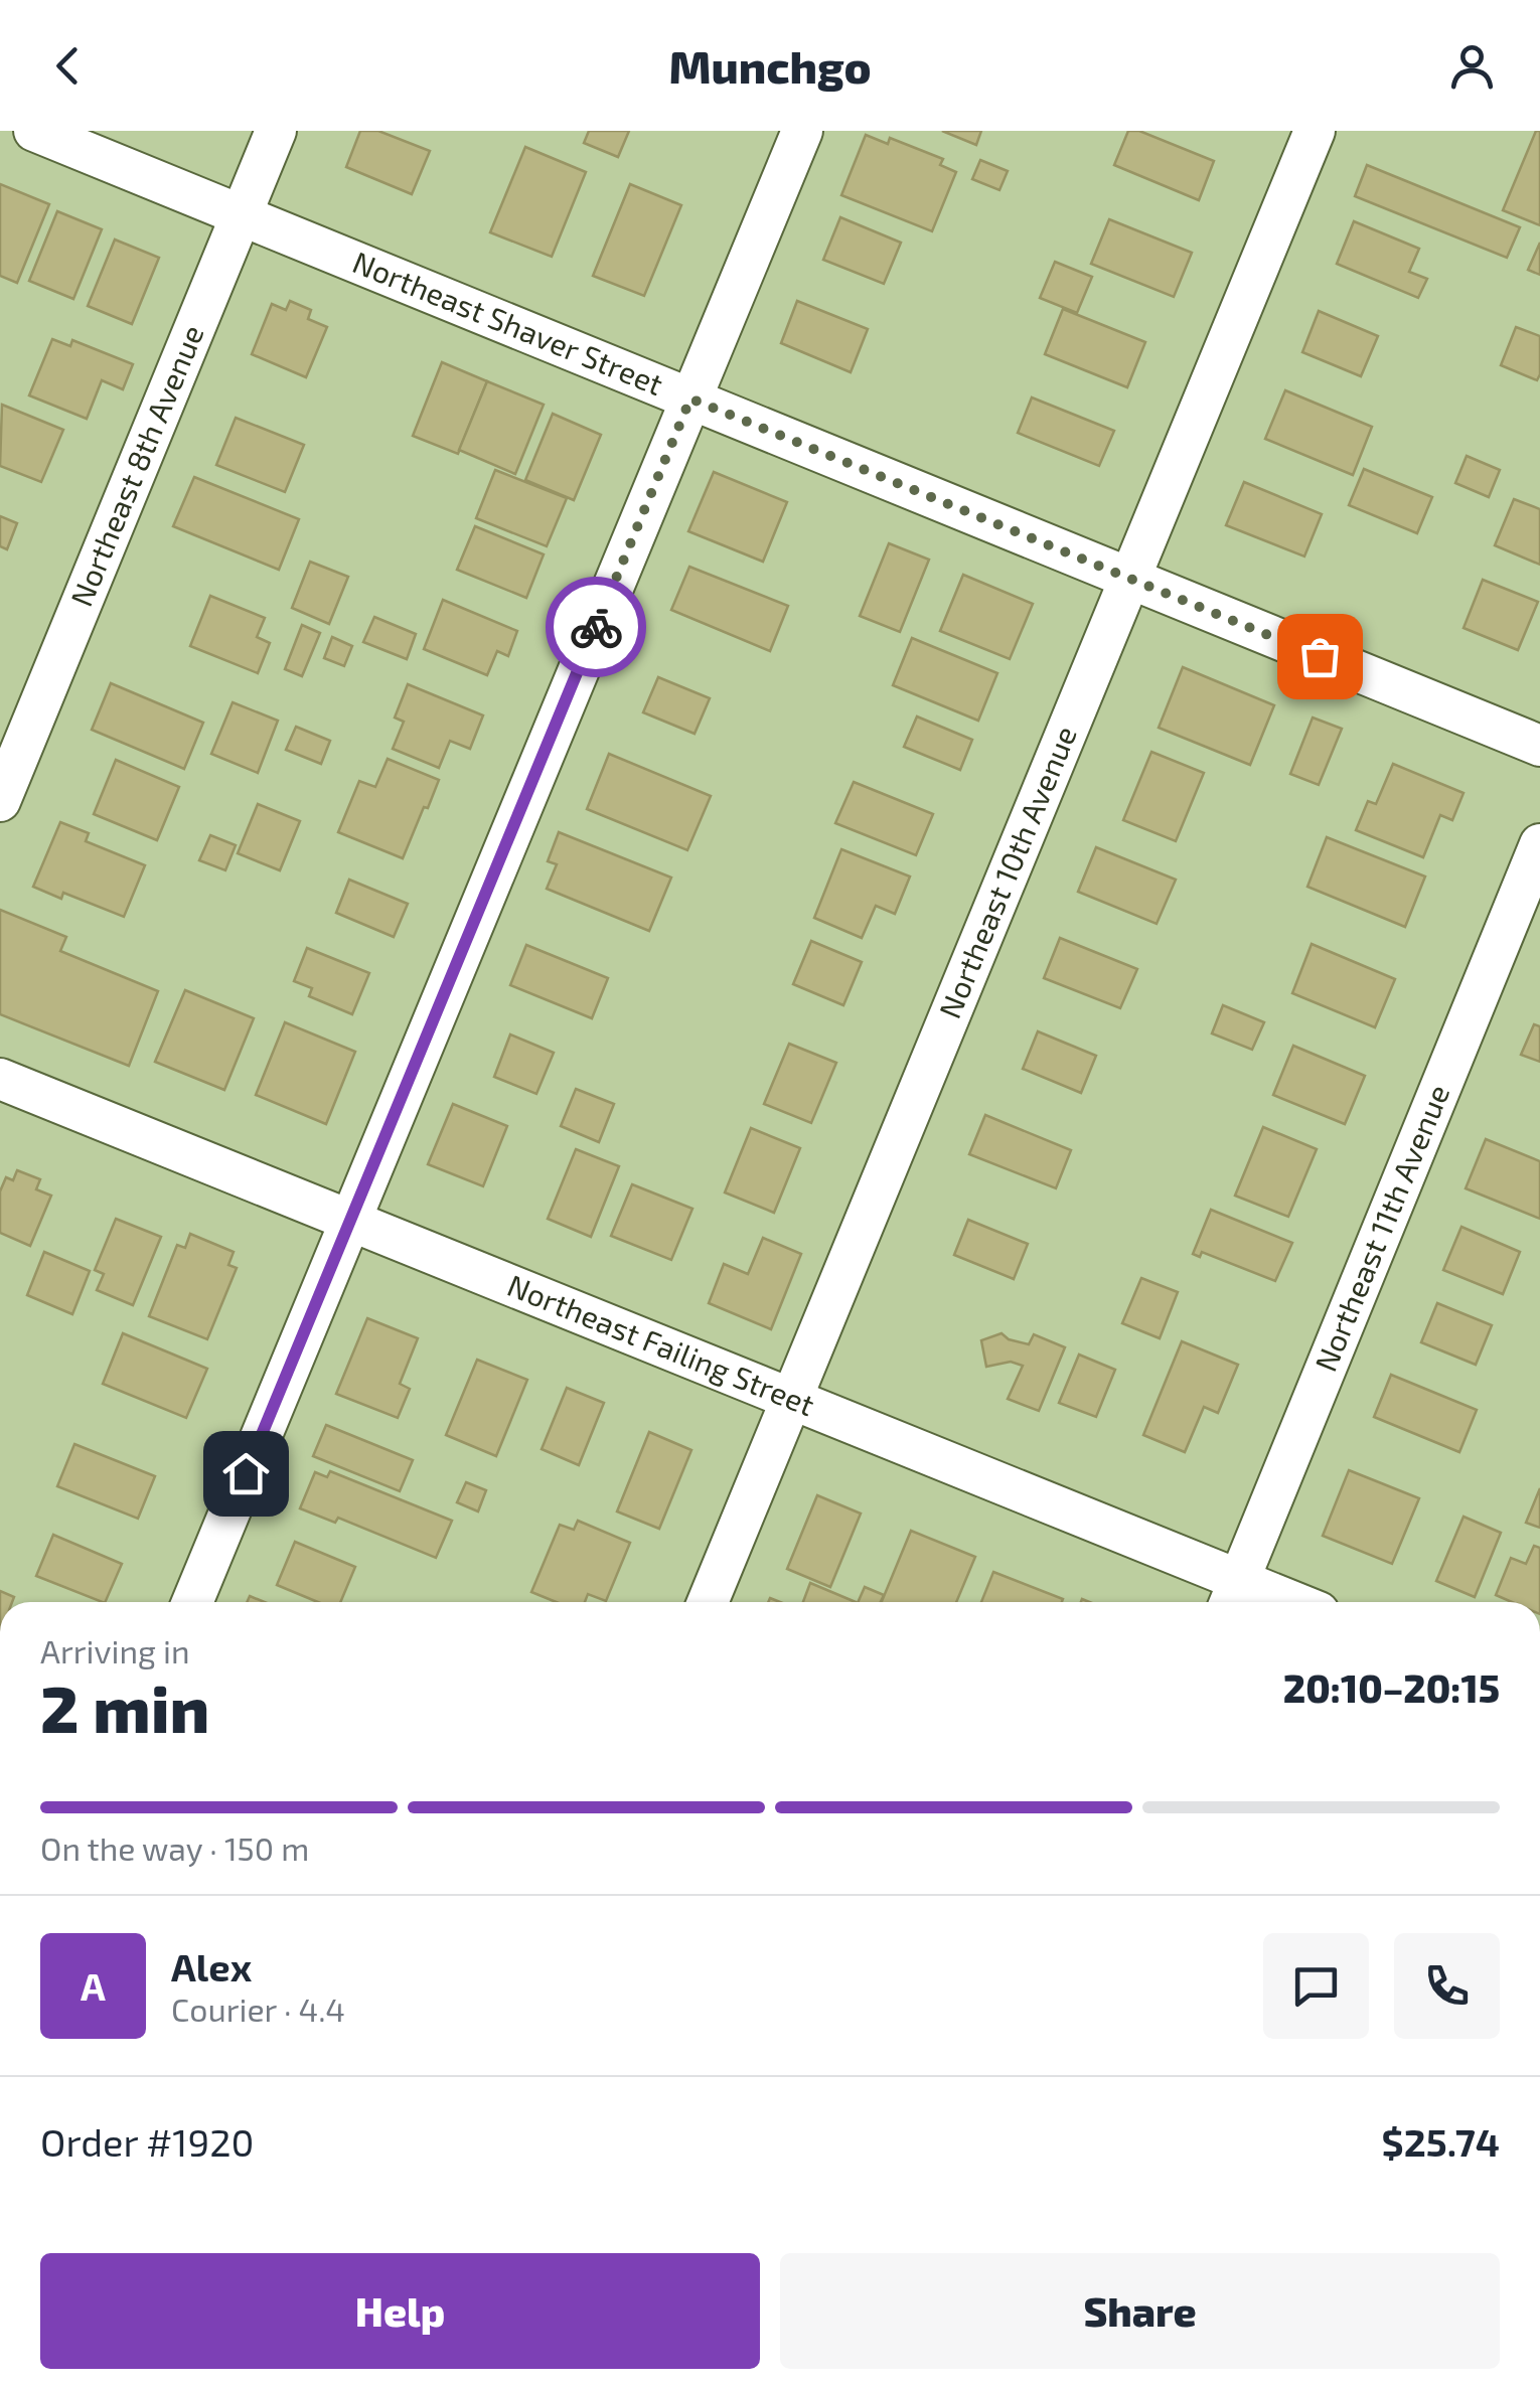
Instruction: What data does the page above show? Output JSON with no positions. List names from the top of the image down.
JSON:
{
  "streets": {
    "street": [
      "Northeast Shaver Street",
      "Northeast 8th Avenue",
      "Northeast 10th Avenue",
      "Northeast 11th Avenue",
      "Northeast Failing Street"
    ]
  },
  "crossings": [
    ["Northeast Shaver Street", "Northeast 8th Avenue"],
    ["Northeast Shaver Street", "Northeast 10th Avenue"],
    ["Northeast 10th Avenue", "Northeast Failing Street"],
    ["Northeast 11th Avenue", "Northeast Failing Street"]
  ],
  "page": {
    "header": "Munchgo",
    "heading": ["2 min", "Arriving in", "20:10–20:15"],
    "panel": [
      "Alex",
      "Courier · 4.4",
      "Order #1920",
      "$25.74"
    ],
    "bar": "On the way · 150 m",
    "round": "A",
    "buttons": ["Help", "Share"]
  }
}
